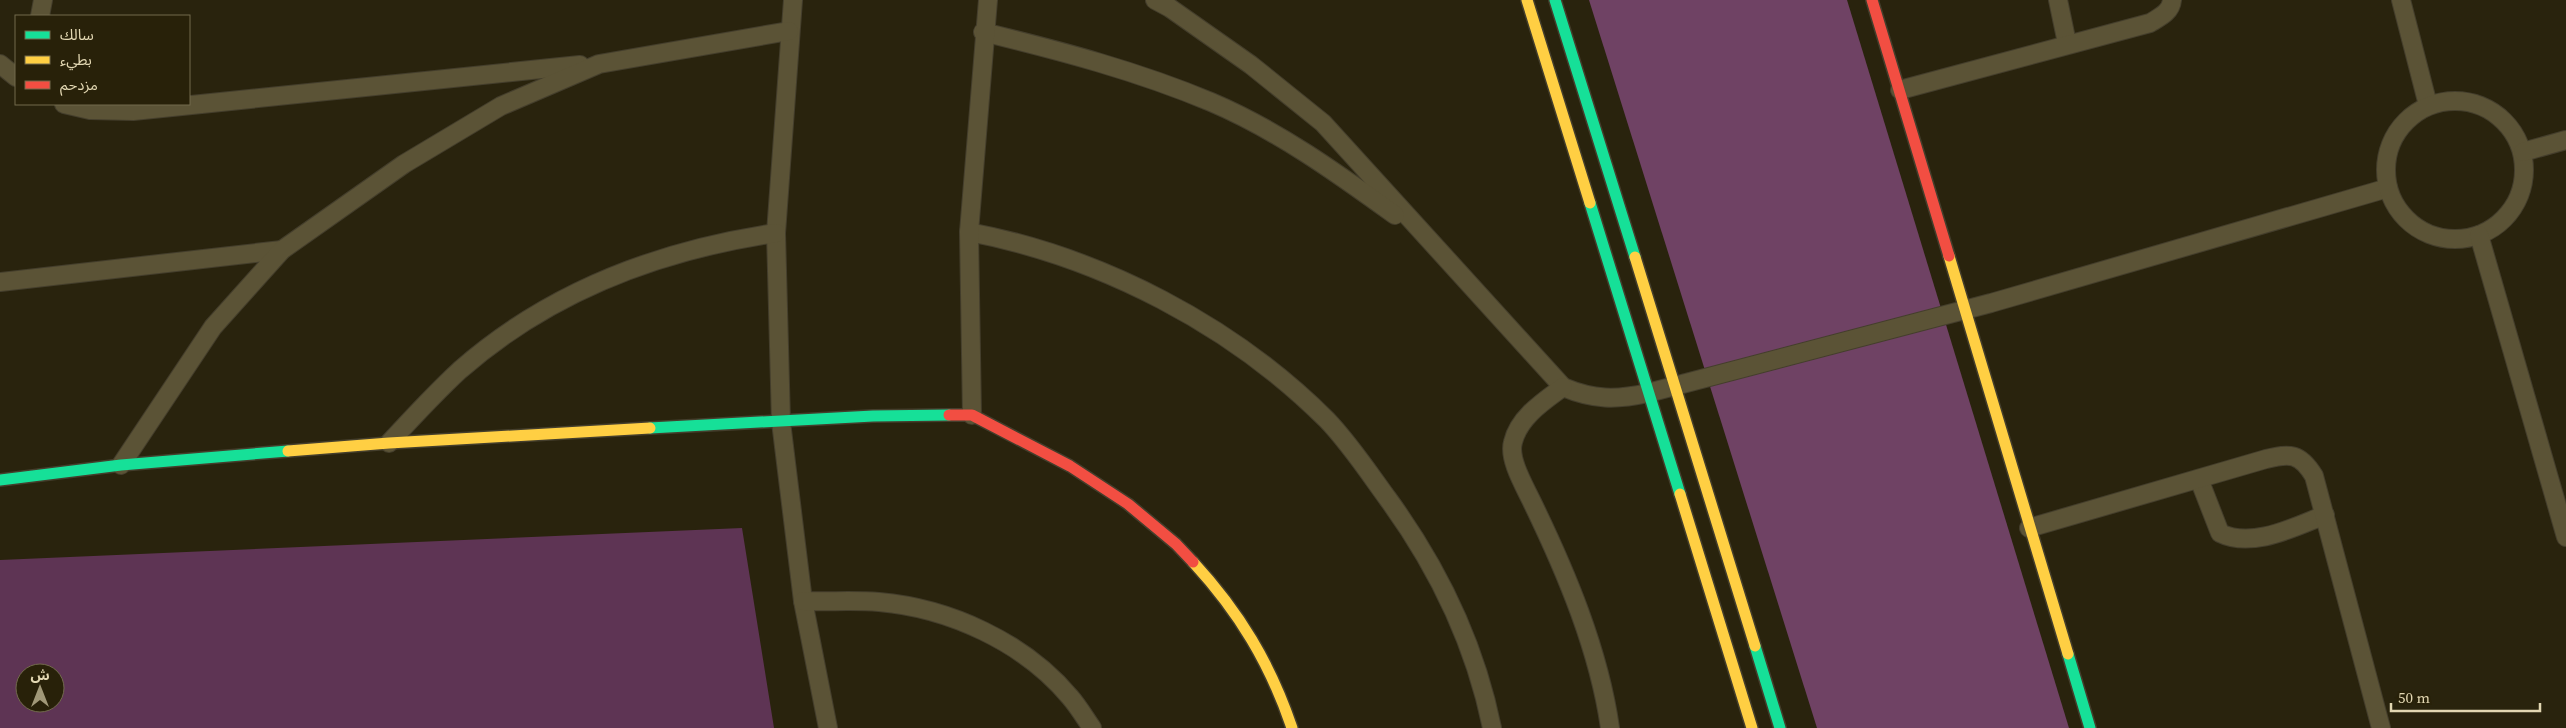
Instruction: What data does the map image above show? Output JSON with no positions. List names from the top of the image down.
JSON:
{
  "legend": ["سالك", "بطيء", "مزدحم"],
  "scale_bar": "50 m",
  "north": "top"
}
